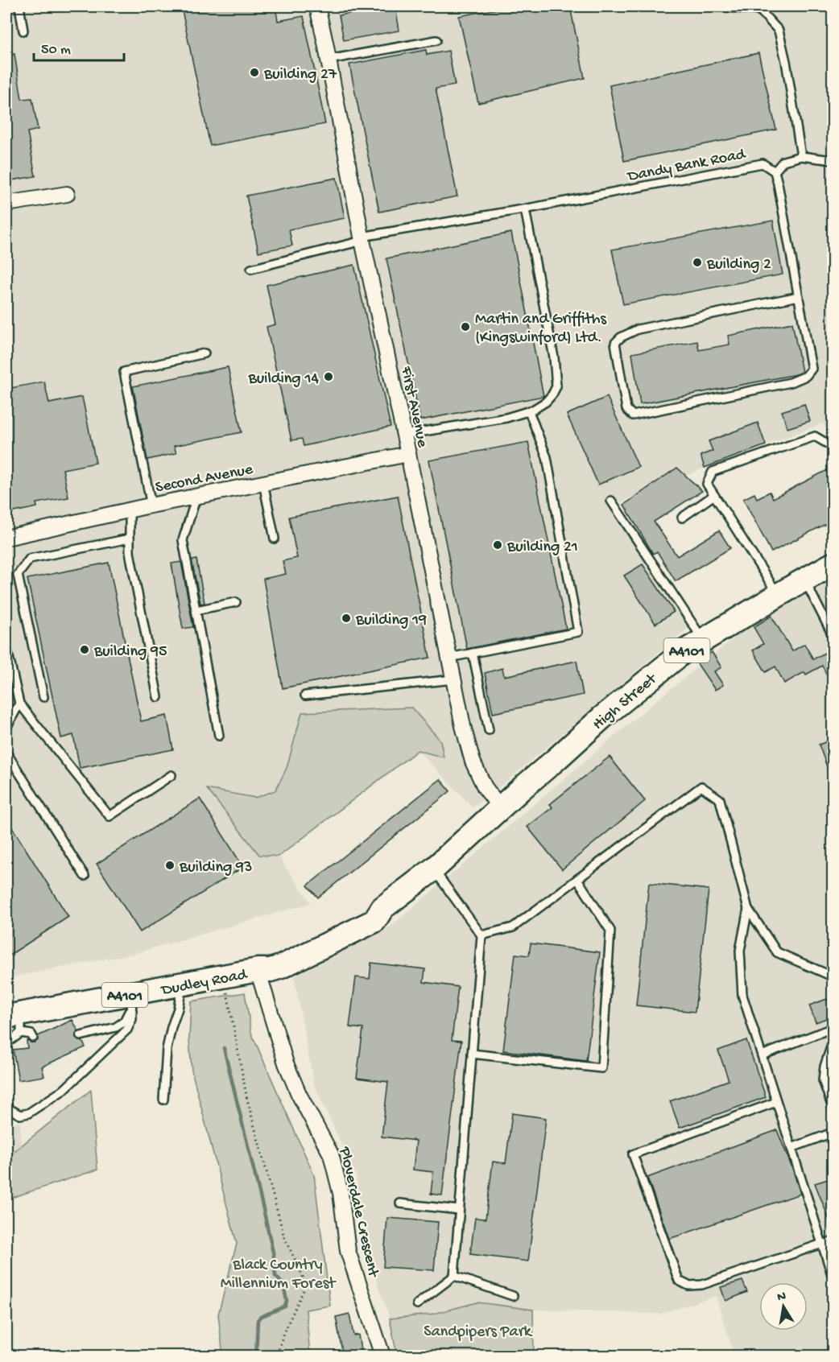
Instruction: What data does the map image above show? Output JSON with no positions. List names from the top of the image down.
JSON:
{
  "streets": {
    "main road": ["A4101", "High Street", "Dudley Road"],
    "street": ["First Avenue", "Second Avenue", "Ploverdale Crescent"],
    "lane": ["Dandy Bank Road"]
  },
  "crossings": [
    ["Dandy Bank Road", "First Avenue"],
    ["First Avenue", "Second Avenue"],
    ["First Avenue", "High Street"],
    ["First Avenue", "Dudley Road"],
    ["High Street", "Dudley Road"],
    ["Dudley Road", "Ploverdale Crescent"]
  ],
  "parks": ["Black Country Millennium Forest", "Sandpipers Park"],
  "places": [
    "Building 27",
    "Building 2",
    "Martin and Griffiths (Kingswinford) Ltd.",
    "Building 14",
    "Building 21",
    "Building 19",
    "Building 95",
    "Building 93"
  ],
  "scale_bar": "50 m",
  "north": "top"
}
